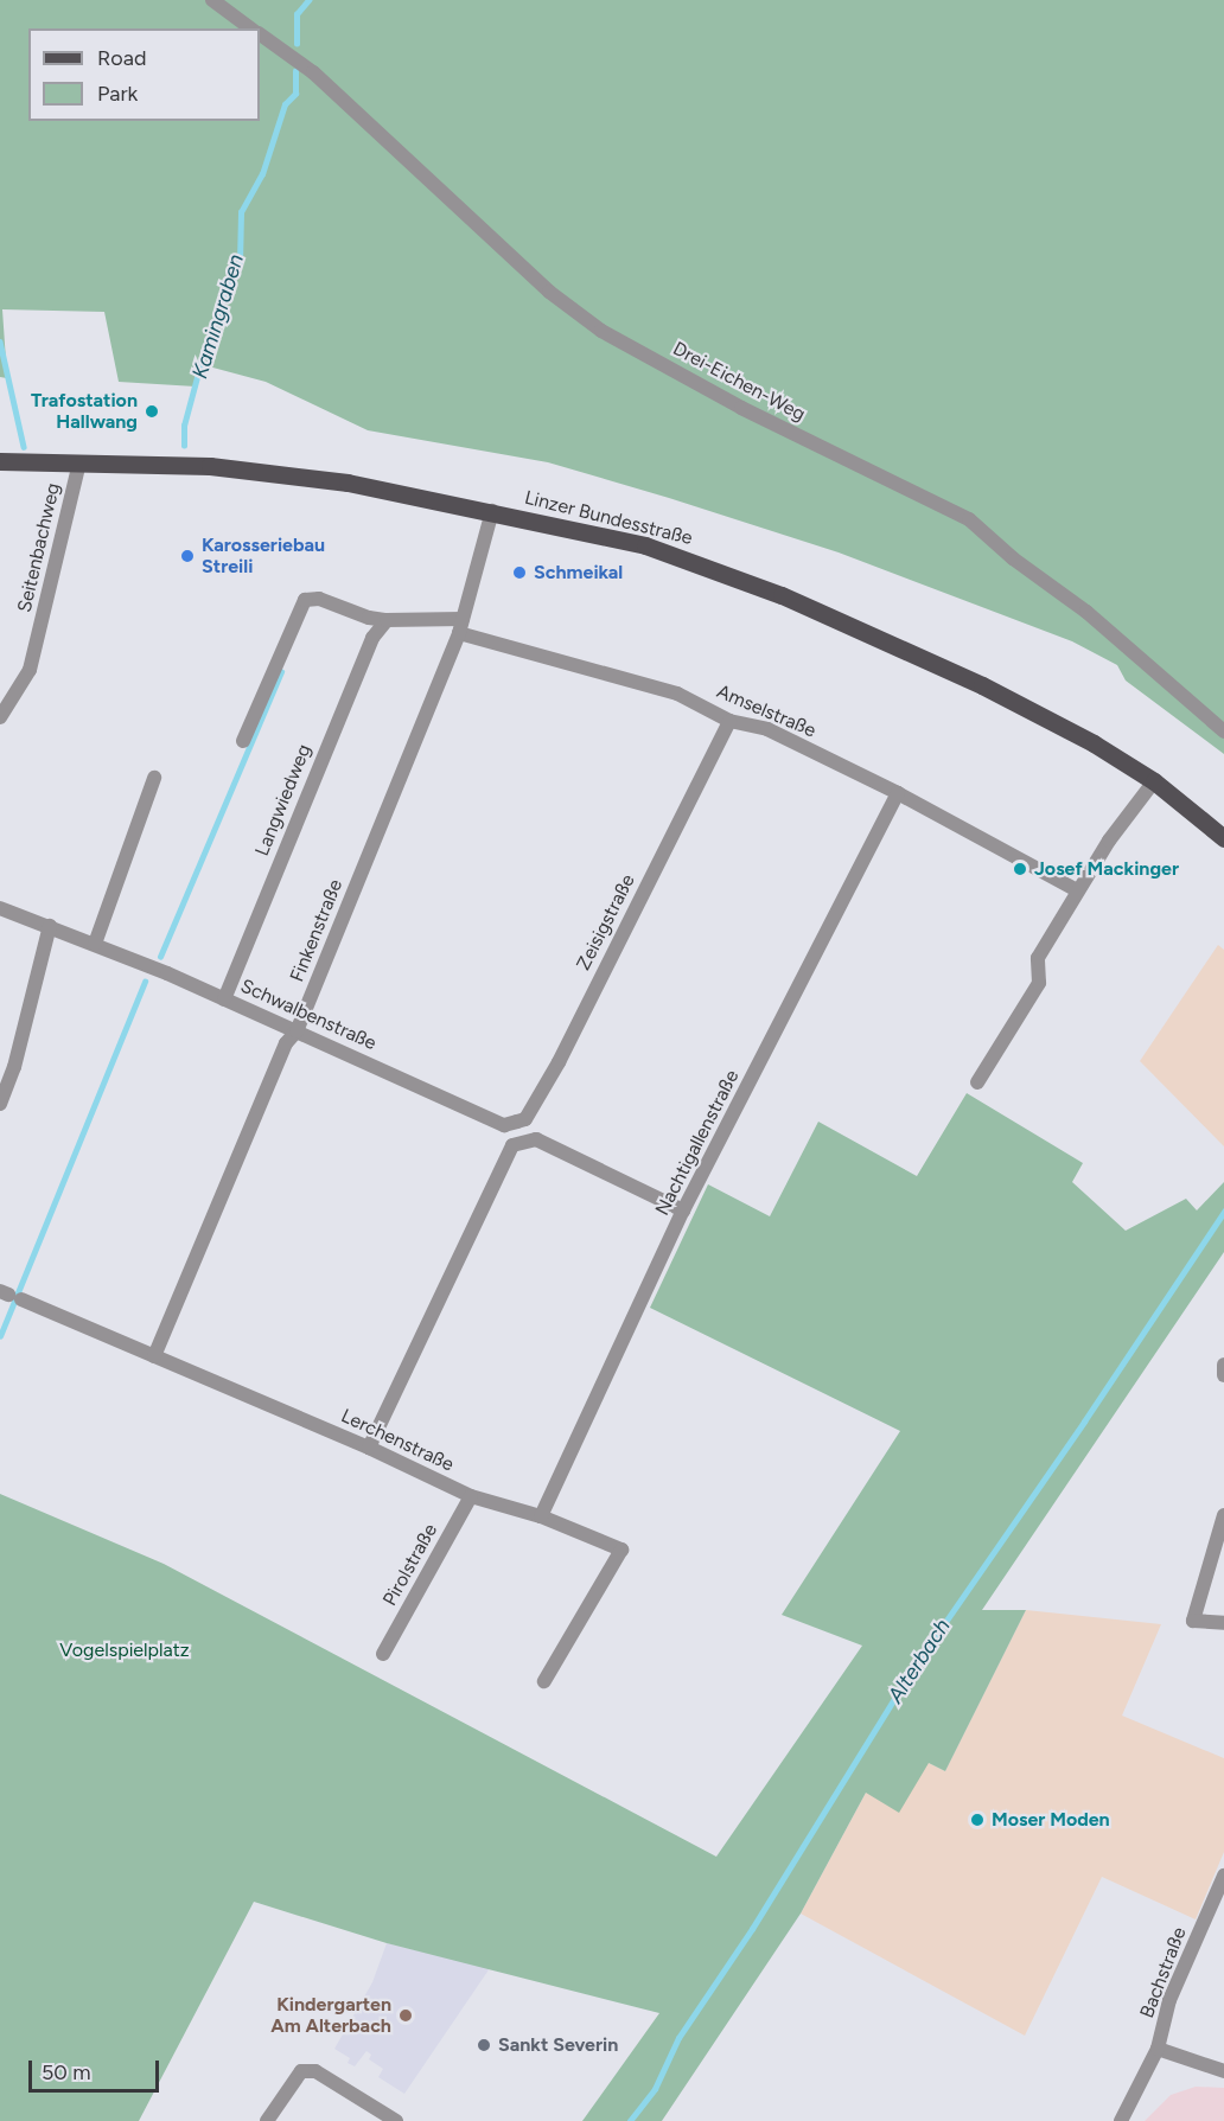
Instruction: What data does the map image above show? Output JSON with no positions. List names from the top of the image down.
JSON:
{
  "streets": {
    "main road": ["Linzer Bundesstraße"],
    "street": [
      "Drei-Eichen-Weg",
      "Seitenbachweg",
      "Amselstraße",
      "Langwiedweg",
      "Zeisigstraße",
      "Finkenstraße",
      "Schwalbenstraße",
      "Nachtigallenstraße",
      "Lerchenstraße",
      "Pirolstraße",
      "Bachstraße"
    ]
  },
  "crossings": [
    ["Linzer Bundesstraße", "Seitenbachweg"],
    ["Linzer Bundesstraße", "Finkenstraße"],
    ["Amselstraße", "Zeisigstraße"],
    ["Amselstraße", "Finkenstraße"],
    ["Amselstraße", "Nachtigallenstraße"],
    ["Langwiedweg", "Schwalbenstraße"],
    ["Zeisigstraße", "Schwalbenstraße"],
    ["Finkenstraße", "Schwalbenstraße"],
    ["Finkenstraße", "Lerchenstraße"],
    ["Nachtigallenstraße", "Lerchenstraße"],
    ["Lerchenstraße", "Pirolstraße"]
  ],
  "water": ["Kamingraben", "Alterbach"],
  "parks": ["Vogelspielplatz"],
  "places": [
    "Trafostation Hallwang",
    "Karosseriebau Streili",
    "Schmeikal",
    "Josef Mackinger",
    "Moser Moden",
    "Kindergarten Am Alterbach",
    "Sankt Severin"
  ],
  "legend": ["Road", "Park"],
  "scale_bar": "50 m"
}
